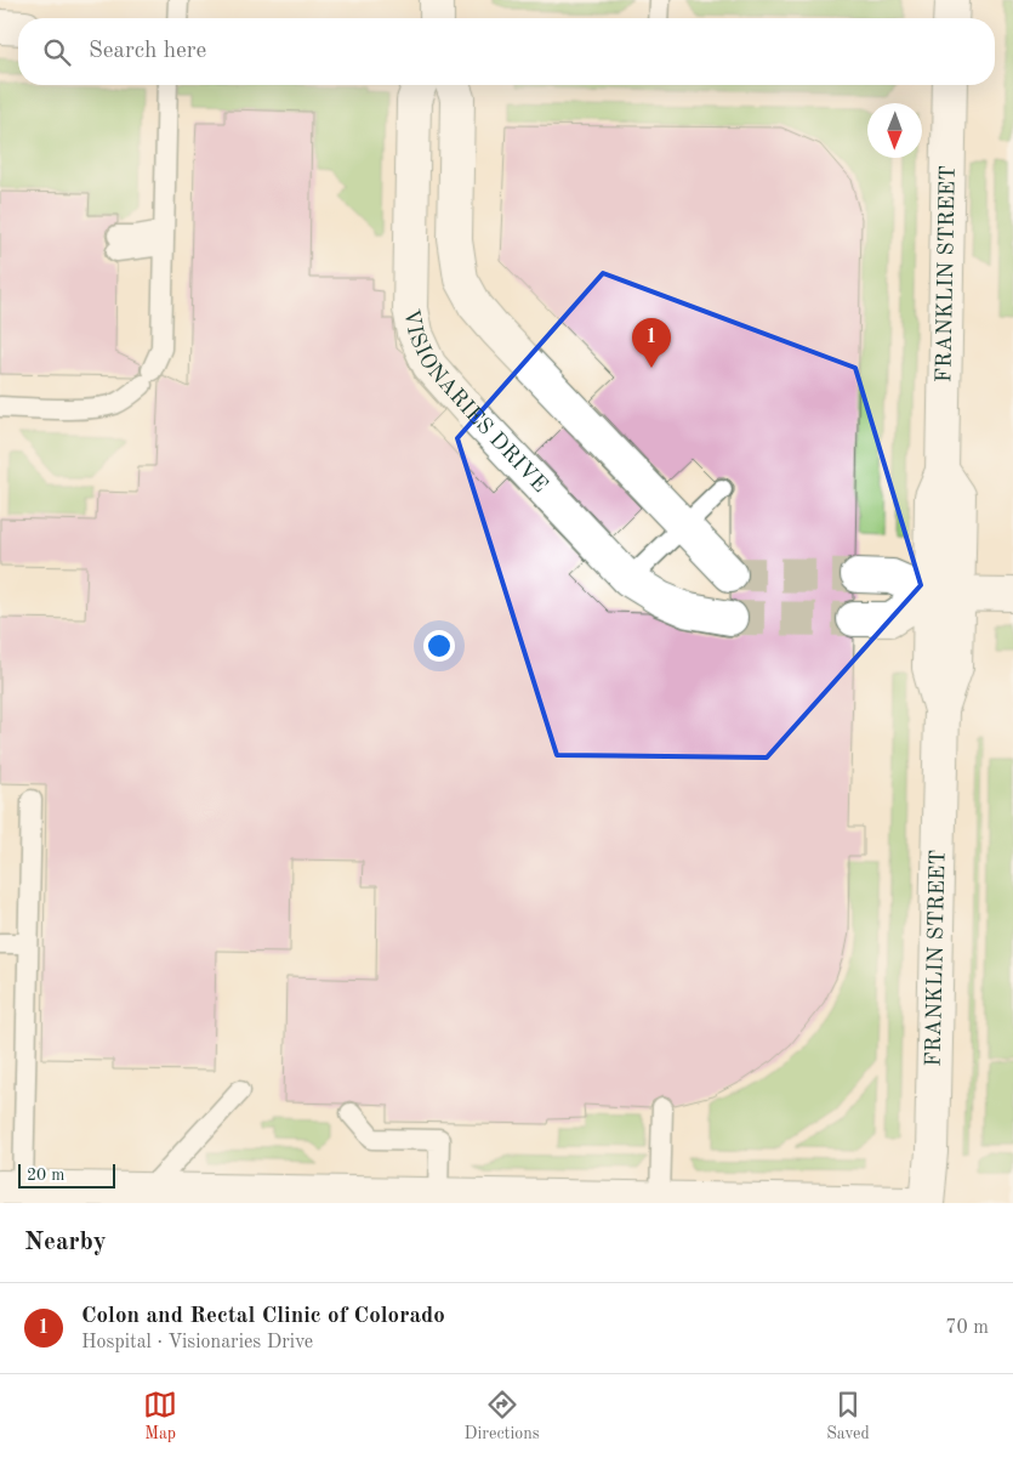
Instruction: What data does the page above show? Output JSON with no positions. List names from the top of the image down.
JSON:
{
  "streets": {
    "street": ["FRANKLIN STREET", "VISIONARIES DRIVE"]
  },
  "scale_bar": "20 m",
  "north": "bottom",
  "page": {
    "search": "Search here",
    "pins": "1",
    "scale": "20 m",
    "heading": "Nearby",
    "list": [
      {
        "mark": "1",
        "name": "Colon and Rectal Clinic of Colorado",
        "note": "Hospital · Visionaries Drive",
        "value": "70 m"
      }
    ],
    "nav": ["Map", "Directions", "Saved"]
  }
}
